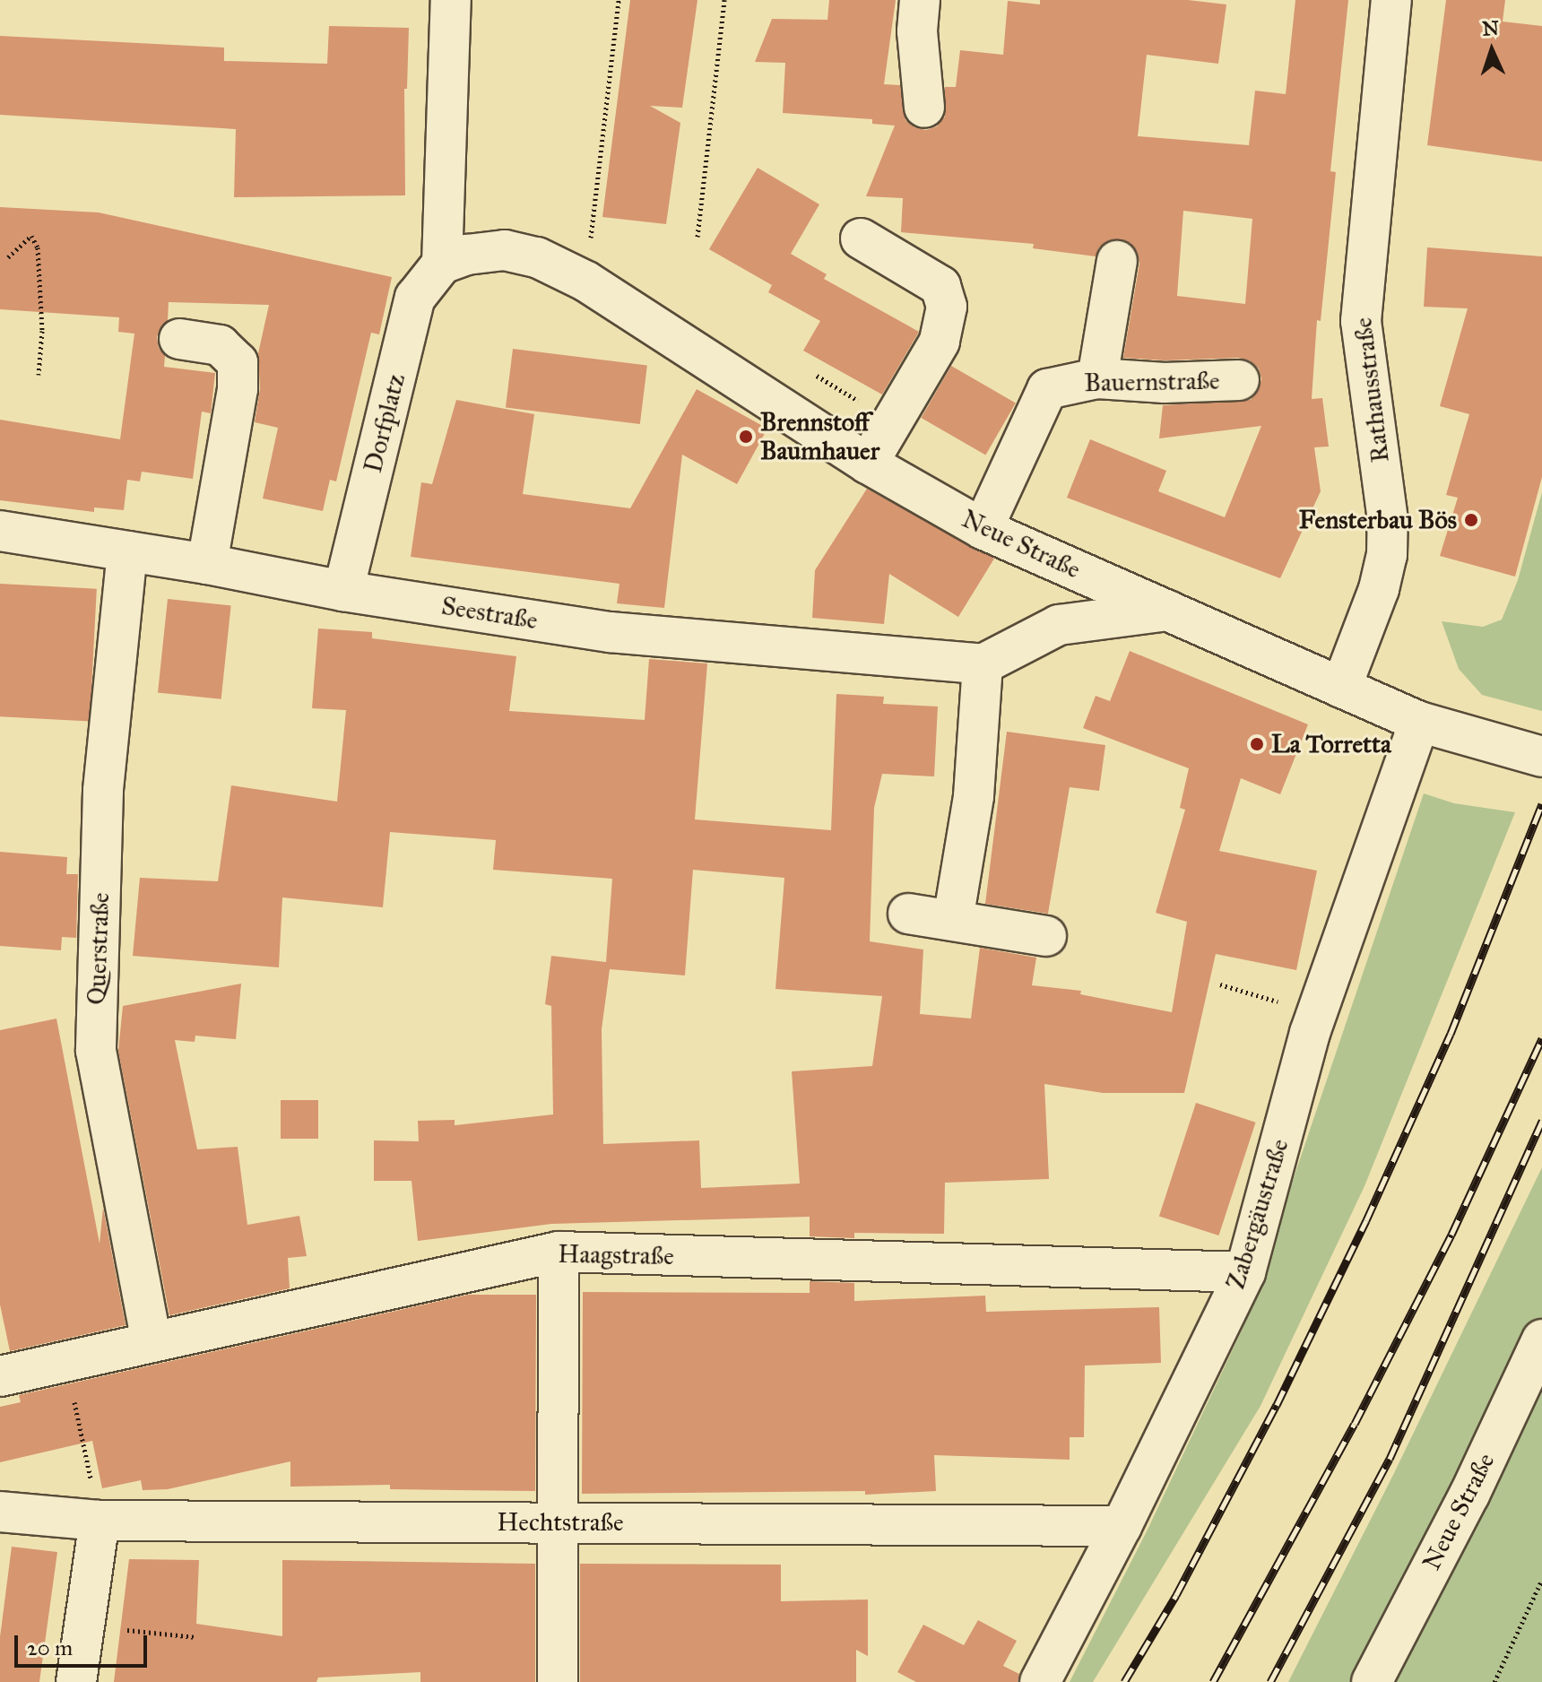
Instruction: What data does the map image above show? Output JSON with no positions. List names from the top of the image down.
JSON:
{
  "streets": {
    "street": [
      "Bauernstraße",
      "Rathausstraße",
      "Dorfplatz",
      "Neue Straße",
      "Seestraße",
      "Querstraße",
      "Zabergäustraße",
      "Haagstraße",
      "Hechtstraße"
    ]
  },
  "crossings": [
    ["Bauernstraße", "Neue Straße"],
    ["Rathausstraße", "Neue Straße"],
    ["Dorfplatz", "Neue Straße"],
    ["Dorfplatz", "Seestraße"],
    ["Neue Straße", "Zabergäustraße"],
    ["Seestraße", "Querstraße"],
    ["Querstraße", "Haagstraße"],
    ["Zabergäustraße", "Haagstraße"],
    ["Zabergäustraße", "Hechtstraße"]
  ],
  "places": ["Brennstoff Baumhauer", "Fensterbau Bös", "La Torretta"],
  "scale_bar": "20 m",
  "north": "top"
}
